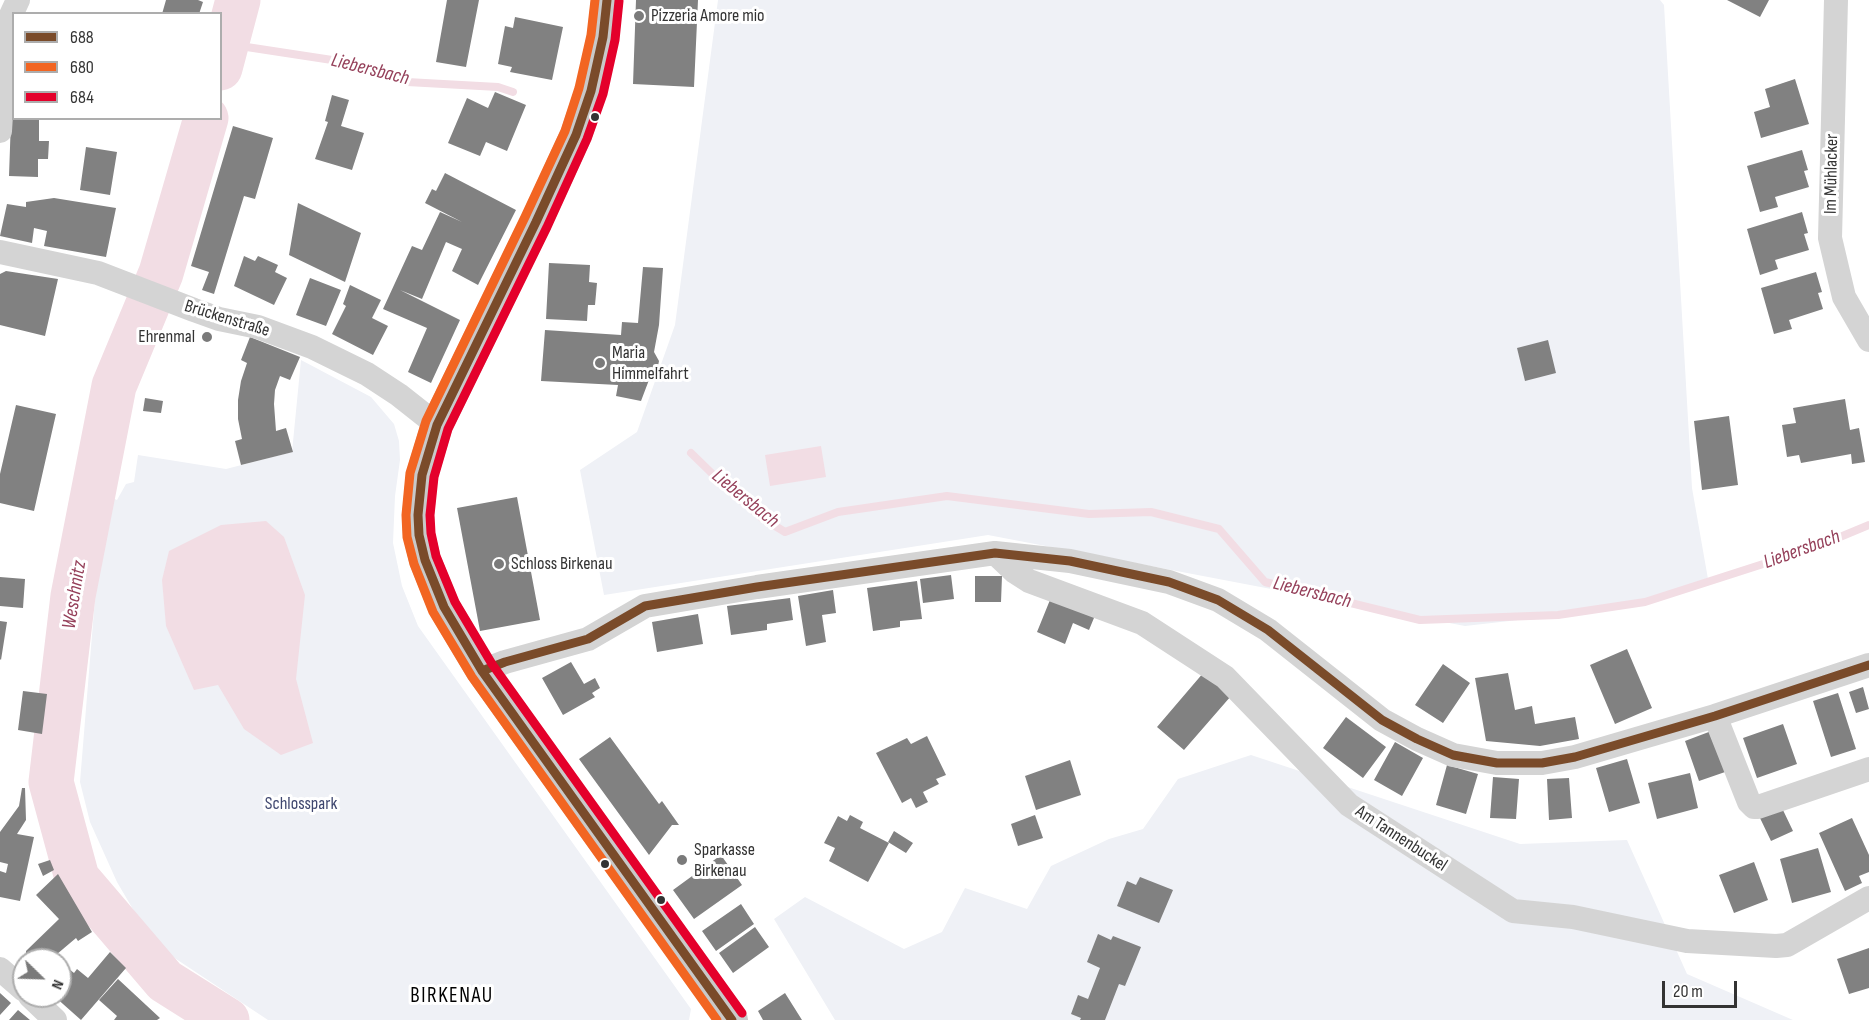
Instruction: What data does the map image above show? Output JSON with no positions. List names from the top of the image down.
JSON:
{
  "streets": {
    "street": ["Im Mühlacker", "Brückenstraße", "Am Tannenbuckel"]
  },
  "districts": ["BIRKENAU"],
  "water": ["Liebersbach", "Weschnitz"],
  "parks": ["Schlosspark"],
  "places": [
    "Pizzeria Amore mio",
    "Ehrenmal",
    "Maria Himmelfahrt",
    "Schloss Birkenau",
    "Sparkasse Birkenau"
  ],
  "lines": ["transit line 688", "transit line 680", "transit line 684"],
  "legend": ["688", "680", "684"],
  "scale_bar": "20 m",
  "north": "bottom right"
}
